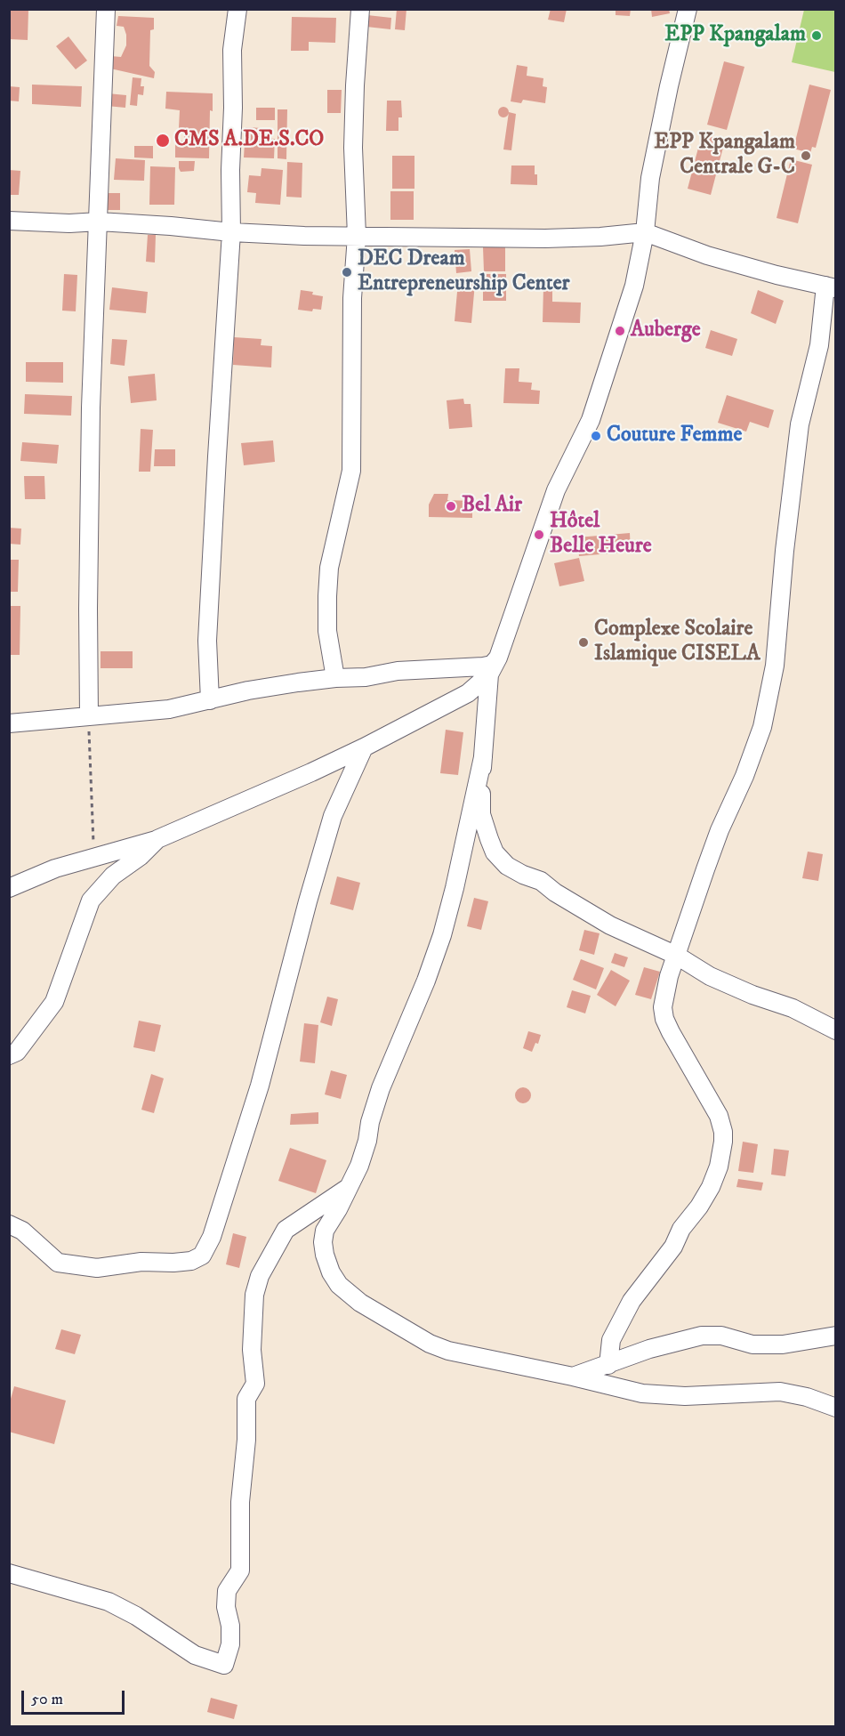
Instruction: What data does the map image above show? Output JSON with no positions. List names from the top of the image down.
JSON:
{
  "places": [
    "EPP Kpangalam",
    "CMS A.DE.S.CO",
    "EPP Kpangalam Centrale G-C",
    "DEC Dream Entrepreneurship Center",
    "Auberge",
    "Couture Femme",
    "Bel Air",
    "Hôtel Belle Heure",
    "Complexe Scolaire Islamique CISELA"
  ],
  "scale_bar": "50 m"
}
